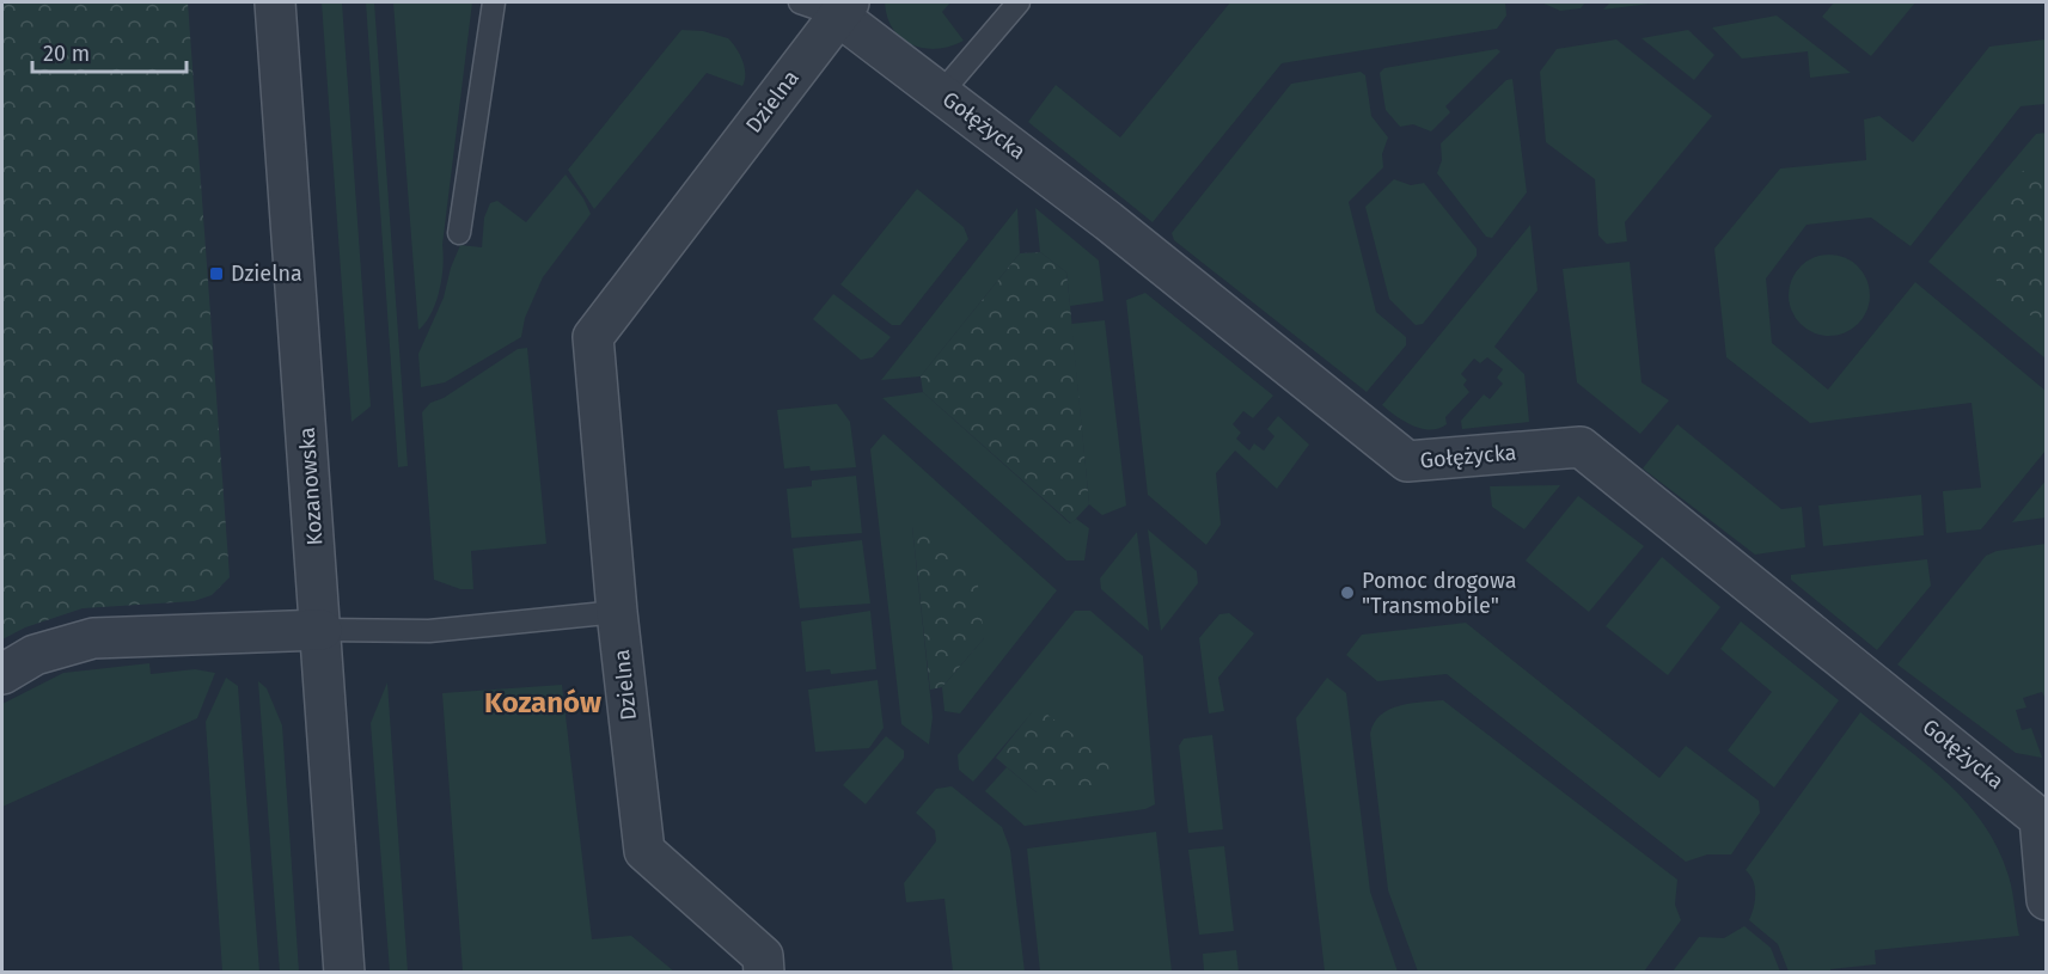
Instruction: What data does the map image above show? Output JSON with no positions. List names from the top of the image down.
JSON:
{
  "streets": {
    "street": ["Dzielna", "Gołężycka", "Kozanowska"]
  },
  "crossings": [
    ["Dzielna", "Gołężycka"]
  ],
  "districts": ["Kozanów"],
  "places": {
    "transit": ["Dzielna"],
    "other": ["Pomoc drogowa \"Transmobile\""]
  },
  "scale_bar": "20 m"
}
